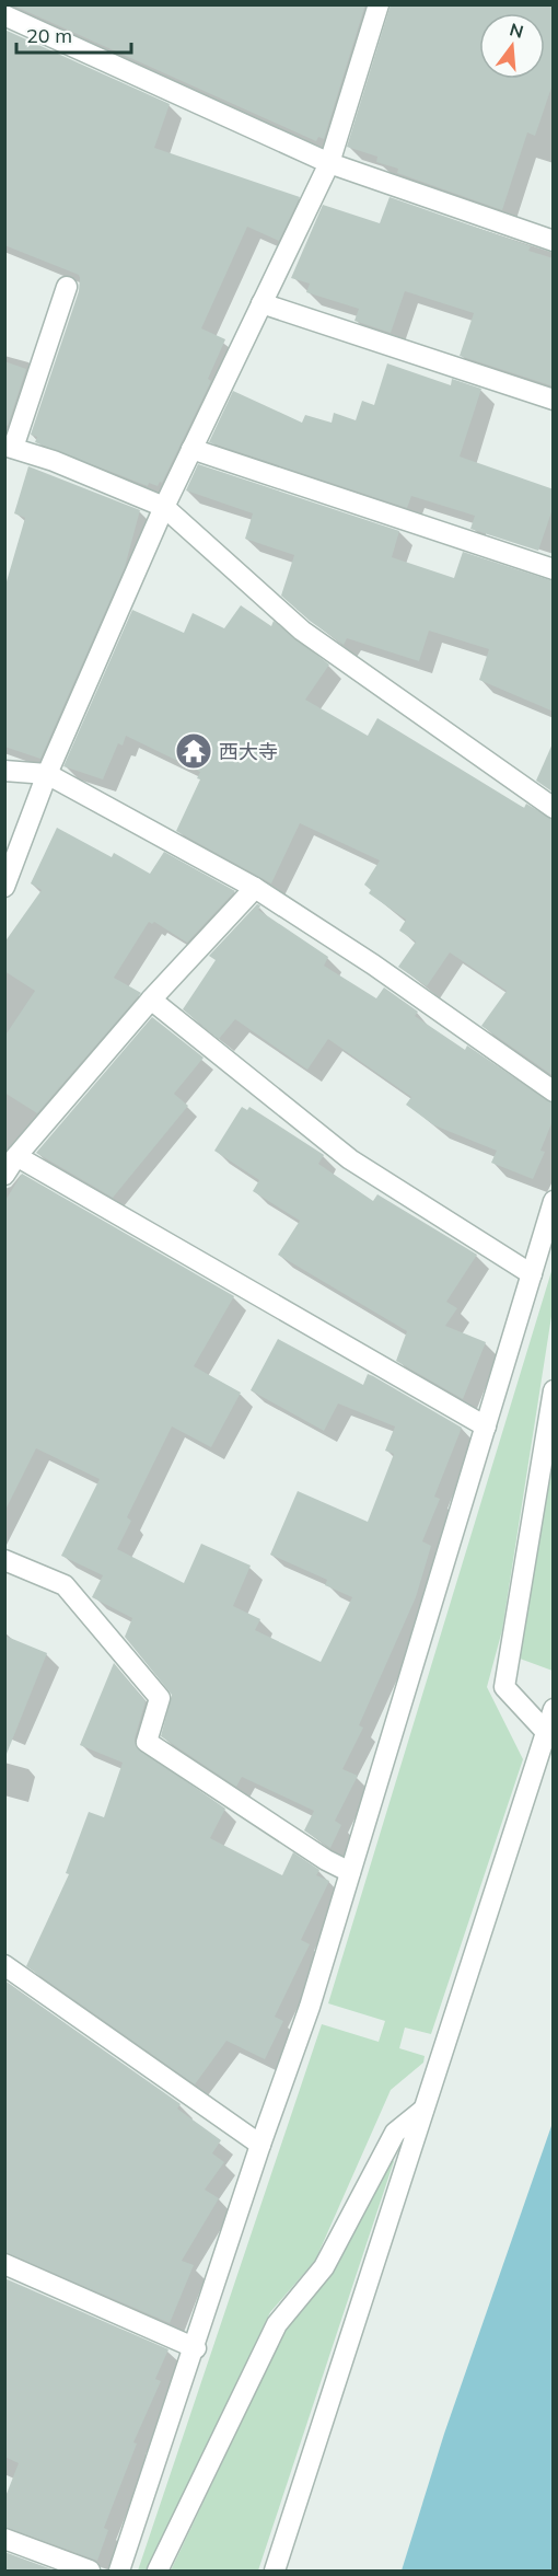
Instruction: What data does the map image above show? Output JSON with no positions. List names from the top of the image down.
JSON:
{
  "places": {
    "temple": ["西大寺"]
  },
  "scale_bar": "20 m",
  "north": "top"
}
